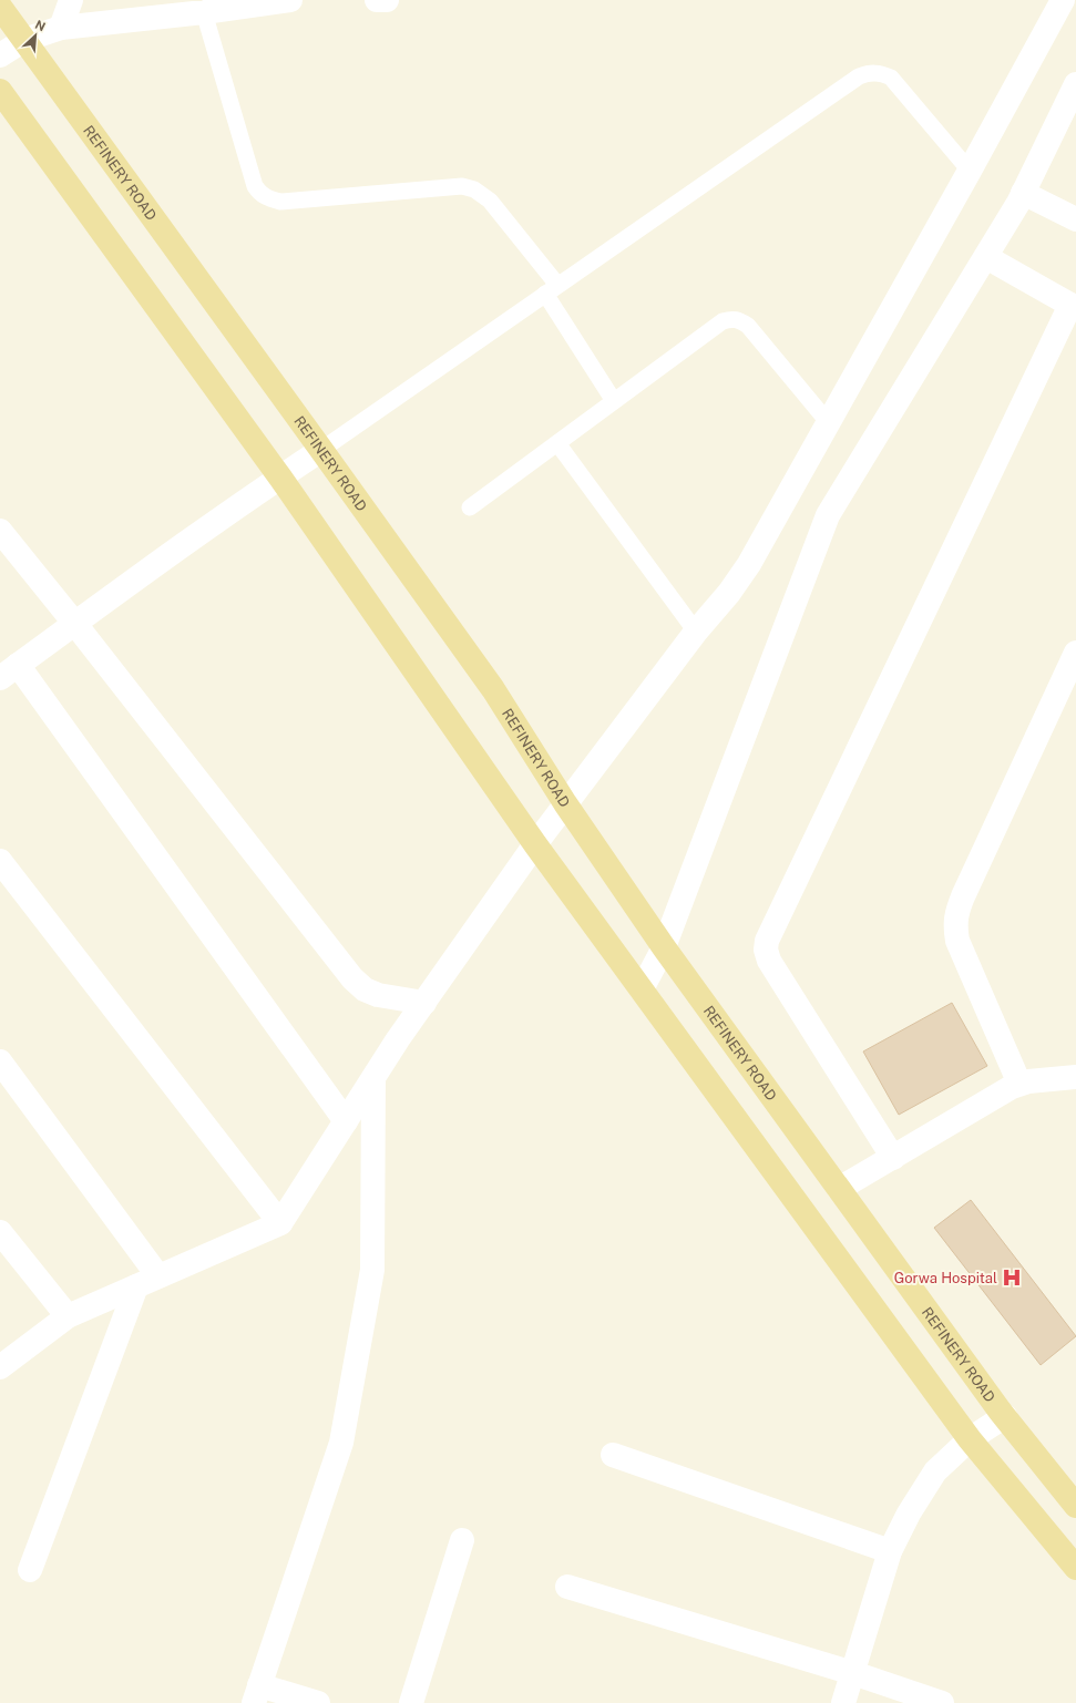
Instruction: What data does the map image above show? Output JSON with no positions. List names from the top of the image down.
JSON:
{
  "streets": {
    "main road": ["REFINERY ROAD"]
  },
  "places": {
    "hospital": ["Gorwa Hospital"]
  },
  "north": "top right"
}
